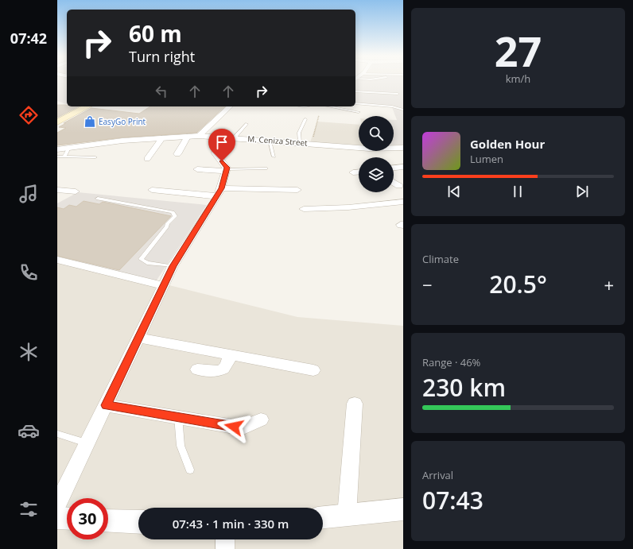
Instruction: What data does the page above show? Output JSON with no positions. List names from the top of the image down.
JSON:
{
  "streets": {
    "street": ["M. Ceniza Street"]
  },
  "places": {
    "shop": ["EasyGo Print"]
  },
  "page": {
    "tabs": "07:42",
    "tile": [
      ["27", "km/h"],
      "Climate",
      ["Range · 46%", "230 km"],
      ["Arrival", "07:43"]
    ],
    "turn": ["60 m", "Turn right"],
    "song": ["Golden Hour", "Lumen"],
    "heat": ["−", "20.5°", "+"],
    "limit": "30",
    "trip": "07:43 · 1 min · 330 m"
  }
}
